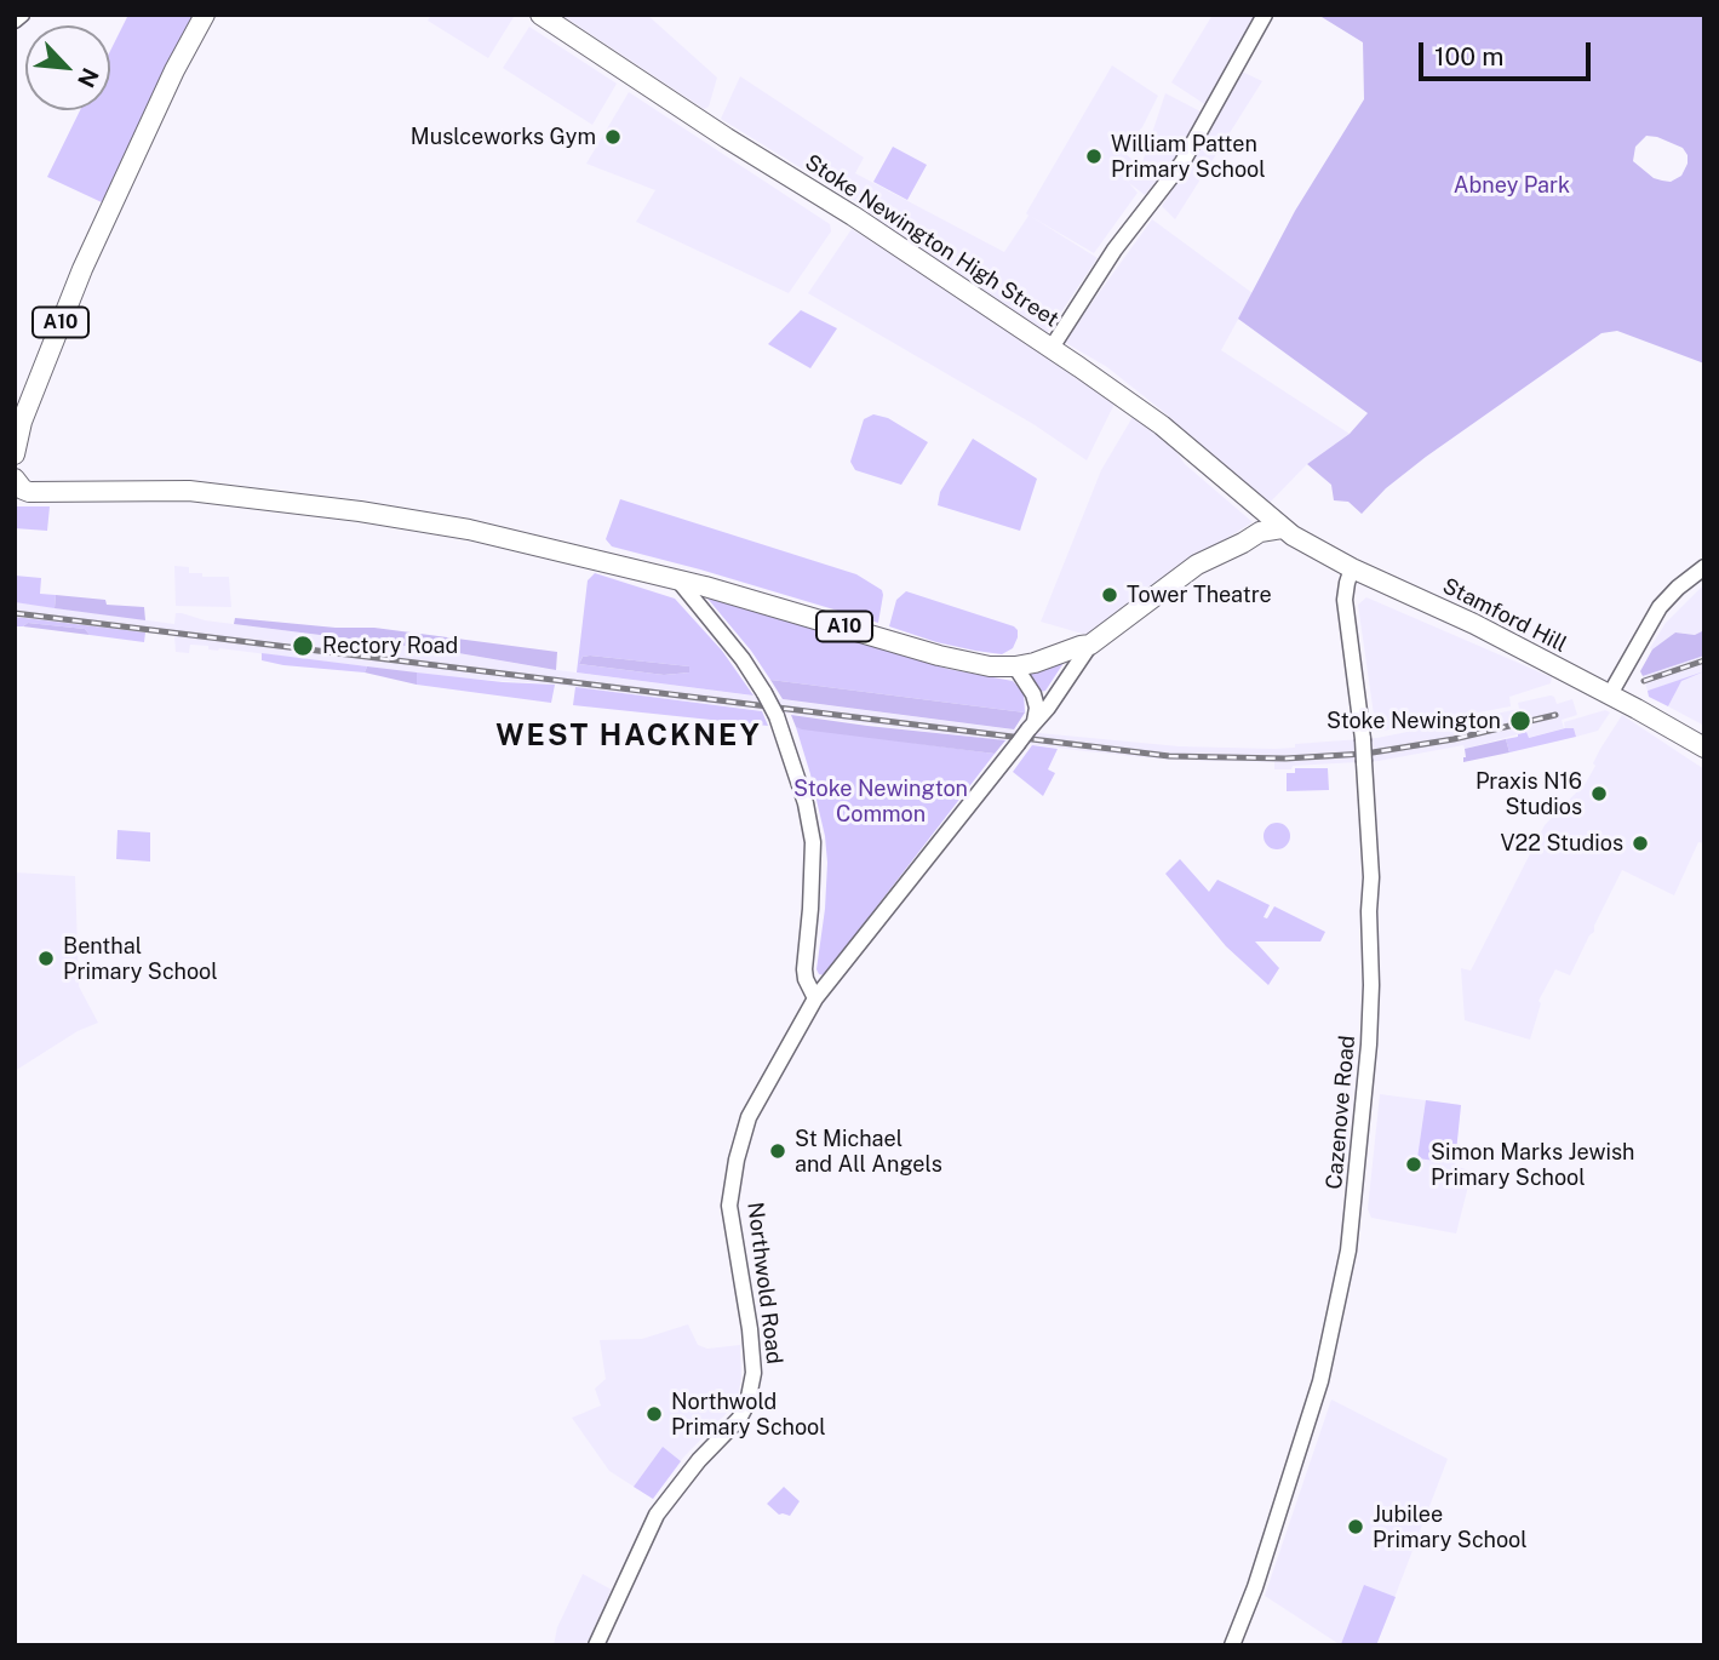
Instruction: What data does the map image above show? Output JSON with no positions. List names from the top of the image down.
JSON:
{
  "streets": {
    "highway": [
      "Stoke Newington High Street",
      "A10",
      "Stamford Hill",
      "Northwold Road"
    ],
    "main road": ["Cazenove Road"]
  },
  "crossings": [
    ["Stoke Newington High Street", "Stamford Hill"],
    ["Stoke Newington High Street", "Northwold Road"],
    ["A10", "Northwold Road"],
    ["Stamford Hill", "Cazenove Road"],
    ["Stamford Hill", "Northwold Road"]
  ],
  "districts": ["WEST HACKNEY"],
  "parks": ["Abney Park", "Stoke Newington Common"],
  "places": [
    "Muslceworks Gym",
    "William Patten Primary School",
    "Tower Theatre",
    "Rectory Road",
    "Stoke Newington",
    "Praxis N16 Studios",
    "V22 Studios",
    "Benthal Primary School",
    "St Michael and All Angels",
    "Simon Marks Jewish Primary School",
    "Northwold Primary School",
    "Jubilee Primary School"
  ],
  "scale_bar": "100 m",
  "north": "bottom right"
}
